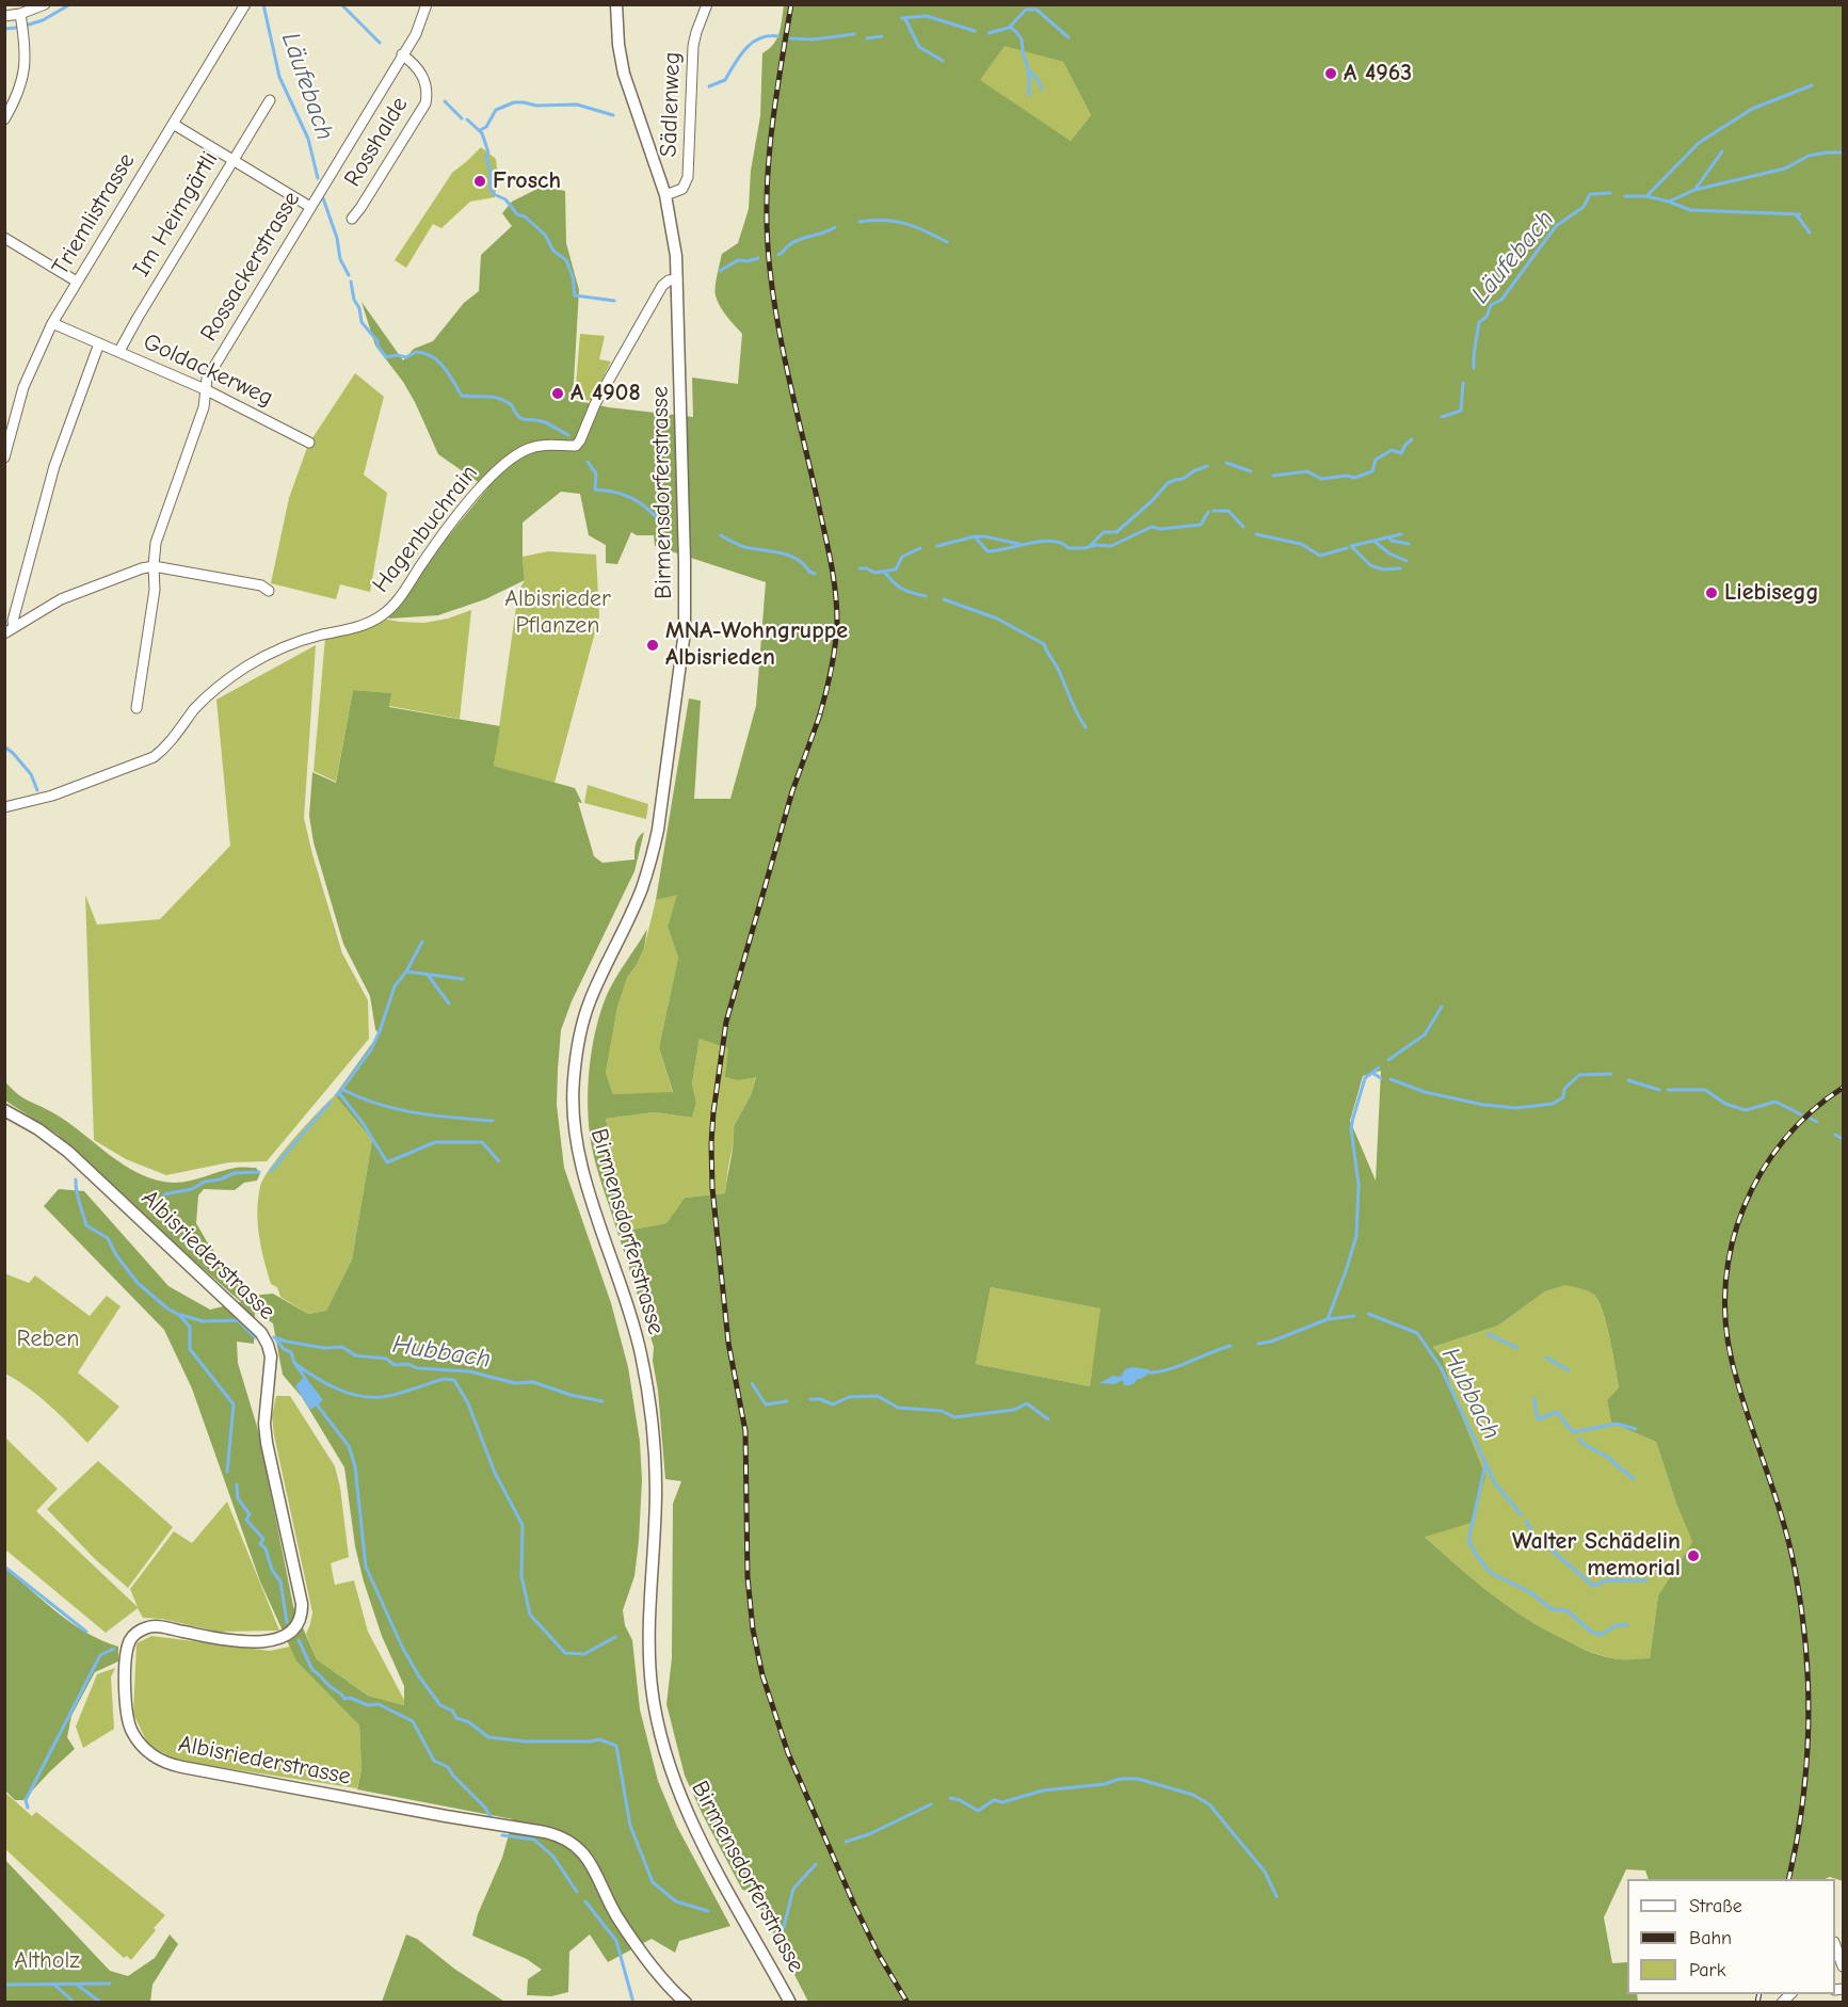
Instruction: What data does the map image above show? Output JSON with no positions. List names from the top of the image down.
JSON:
{
  "streets": {
    "main road": ["Birmensdorferstrasse", "Albisriederstrasse"],
    "street": [
      "Sädlenweg",
      "Rosshalde",
      "Triemlistrasse",
      "Im Heimgärtli",
      "Rossackerstrasse",
      "Goldackerweg",
      "Hagenbuchrain"
    ]
  },
  "crossings": [
    ["Sädlenweg", "Birmensdorferstrasse"],
    ["Rosshalde", "Rossackerstrasse"],
    ["Triemlistrasse", "Goldackerweg"],
    ["Im Heimgärtli", "Goldackerweg"],
    ["Rossackerstrasse", "Goldackerweg"],
    ["Birmensdorferstrasse", "Hagenbuchrain"]
  ],
  "water": ["Läufebach", "Hubbach"],
  "parks": ["Albisrieder Pflanzen", "Reben", "Altholz"],
  "places": [
    "A 4963",
    "Frosch",
    "A 4908",
    "Liebisegg",
    "MNA-Wohngruppe Albisrieden",
    "Walter Schädelin memorial"
  ],
  "legend": ["Straße", "Bahn", "Park"]
}
